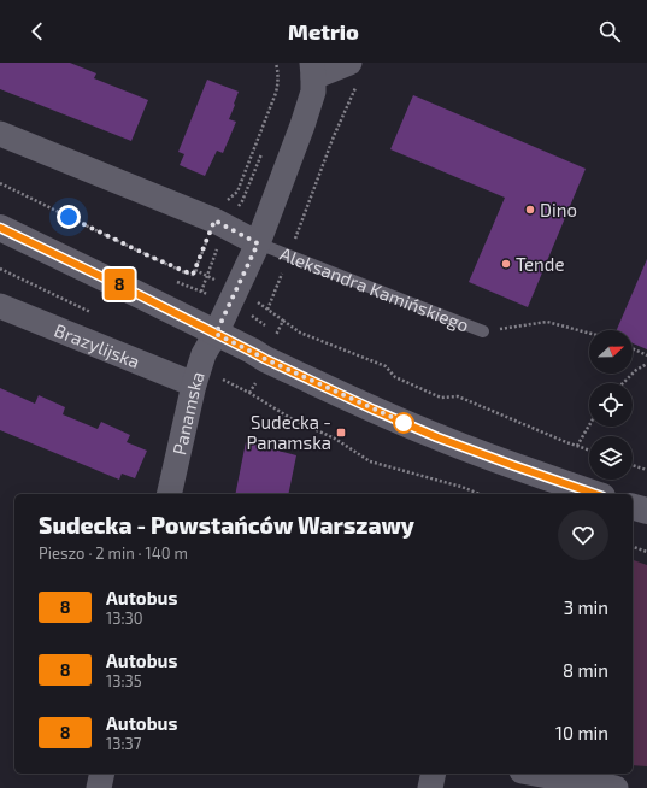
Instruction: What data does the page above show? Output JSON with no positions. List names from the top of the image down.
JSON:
{
  "streets": {
    "street": ["Aleksandra Kamińskiego", "Brazylijska", "Panamska"]
  },
  "crossings": [
    ["Aleksandra Kamińskiego", "Panamska"],
    ["Brazylijska", "Panamska"]
  ],
  "places": {
    "other": ["Dino", "Tende"],
    "transit": ["Sudecka - Panamska"]
  },
  "lines": ["bus line 8"],
  "north": "right",
  "page": {
    "header": "Metrio",
    "on_map": "8",
    "heading": ["Sudecka - Powstańców Warszawy", "Pieszo · 2 min · 140 m"],
    "list": [
      {
        "mark": "8",
        "name": "Autobus",
        "note": "13:30",
        "value": "3 min"
      },
      {
        "mark": "8",
        "name": "Autobus",
        "note": "13:35",
        "value": "8 min"
      },
      {
        "mark": "8",
        "name": "Autobus",
        "note": "13:37",
        "value": "10 min"
      }
    ]
  }
}
